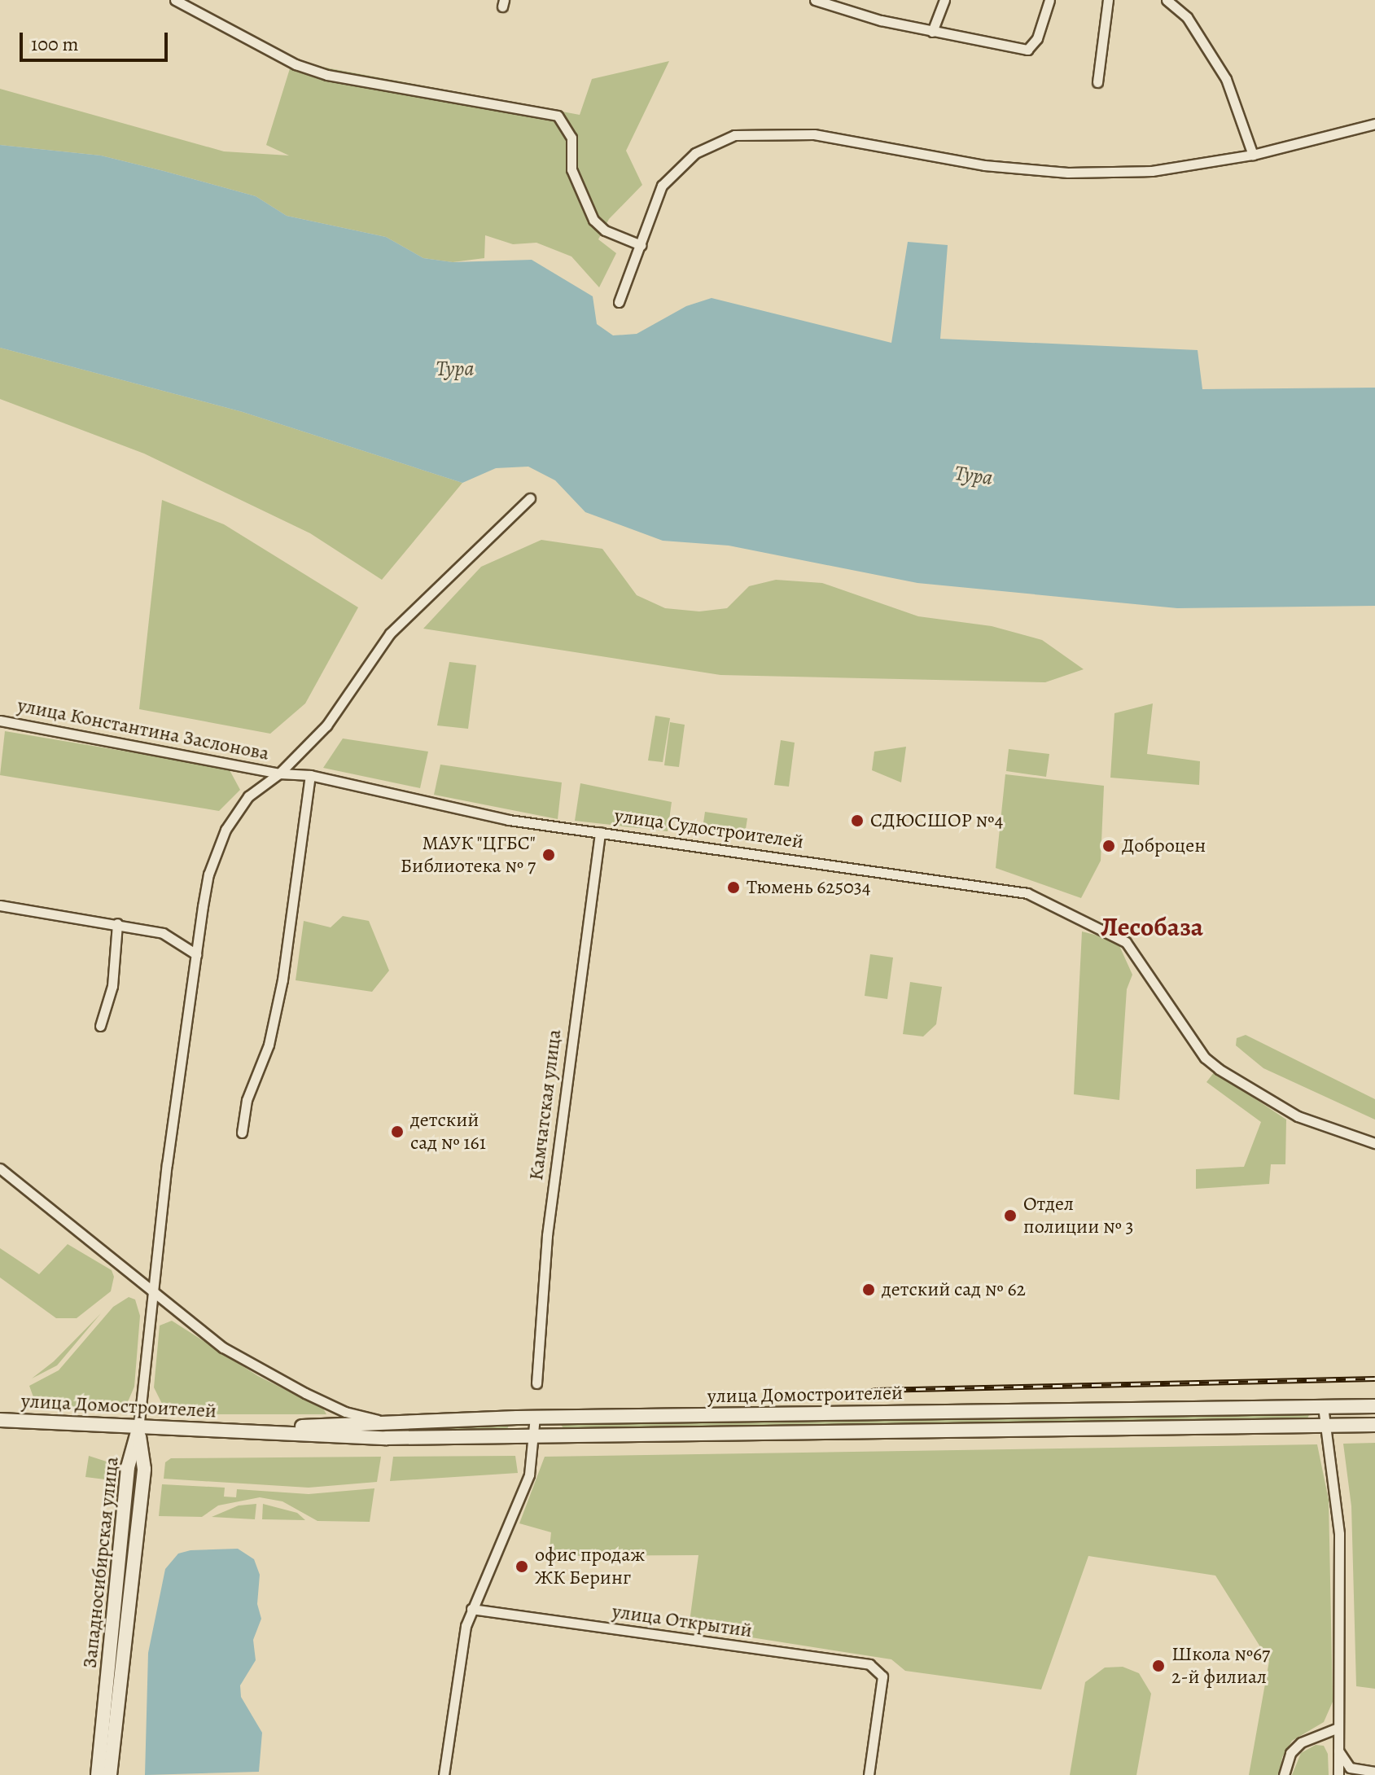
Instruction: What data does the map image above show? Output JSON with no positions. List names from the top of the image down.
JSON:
{
  "streets": {
    "main road": ["улица Домостроителей", "Западносибирская улица"],
    "street": [
      "улица Константина Заслонова",
      "улица Судостроителей",
      "Камчатская улица",
      "улица Открытий"
    ]
  },
  "crossings": [
    ["улица Константина Заслонова", "улица Судостроителей"],
    ["улица Судостроителей", "Камчатская улица"],
    ["улица Домостроителей", "Западносибирская улица"]
  ],
  "districts": ["Лесобаза"],
  "water": ["Тура"],
  "places": [
    "СДЮСШОР №4",
    "Доброцен",
    "МАУК \"ЦГБС\" Библиотека № 7",
    "Тюмень 625034",
    "детский сад № 161",
    "Отдел полиции № 3",
    "детский сад № 62",
    "офис продаж ЖК Беринг",
    "Школа №67 2-й филиал"
  ],
  "scale_bar": "100 m"
}
